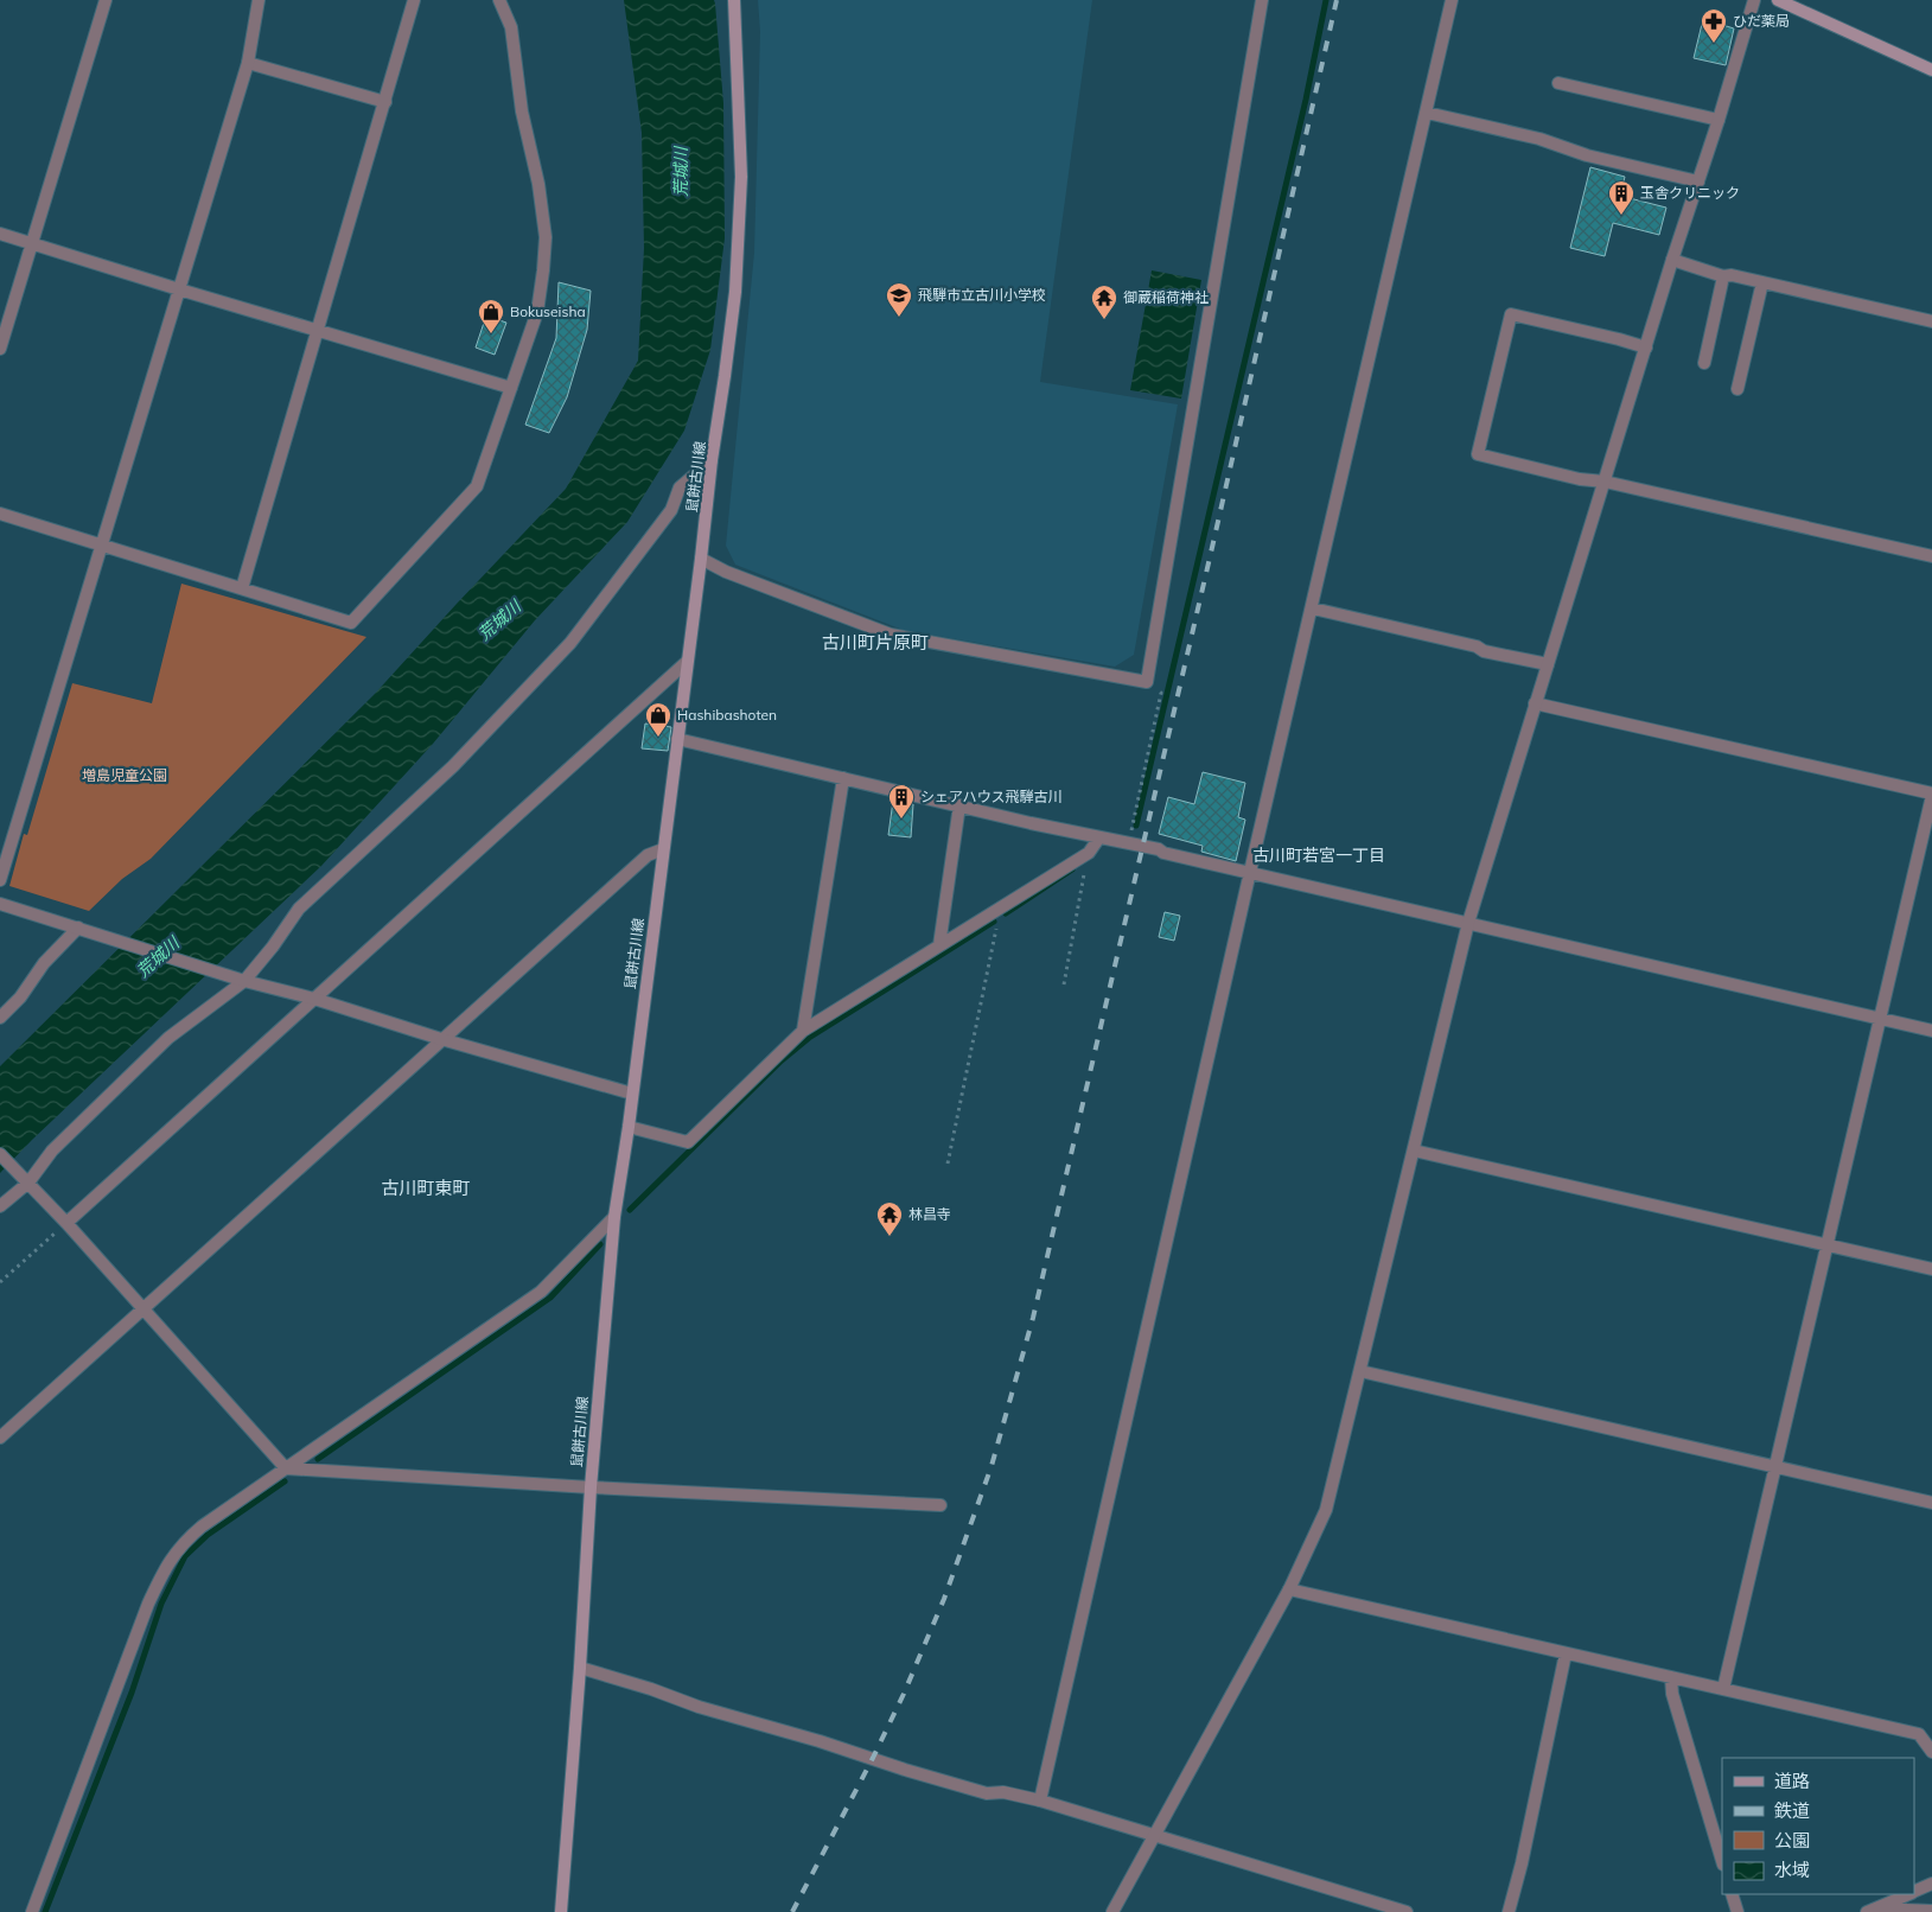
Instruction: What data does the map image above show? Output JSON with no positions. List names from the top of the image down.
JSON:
{
  "streets": {
    "main road": ["鼠餅古川線"]
  },
  "districts": ["古川町片原町", "古川町若宮一丁目", "古川町東町"],
  "water": ["荒城川"],
  "parks": ["増島児童公園"],
  "places": {
    "pharmacy": ["ひだ薬局"],
    "building": ["玉舎クリニック", "シェアハウス飛騨古川"],
    "school or university": ["飛騨市立古川小学校"],
    "temple": ["御蔵稲荷神社", "林昌寺"],
    "shop": ["Bokuseisha", "Hashibashoten"]
  },
  "legend": [
    "道路",
    "鉄道",
    "公園",
    "水域"
  ]
}
